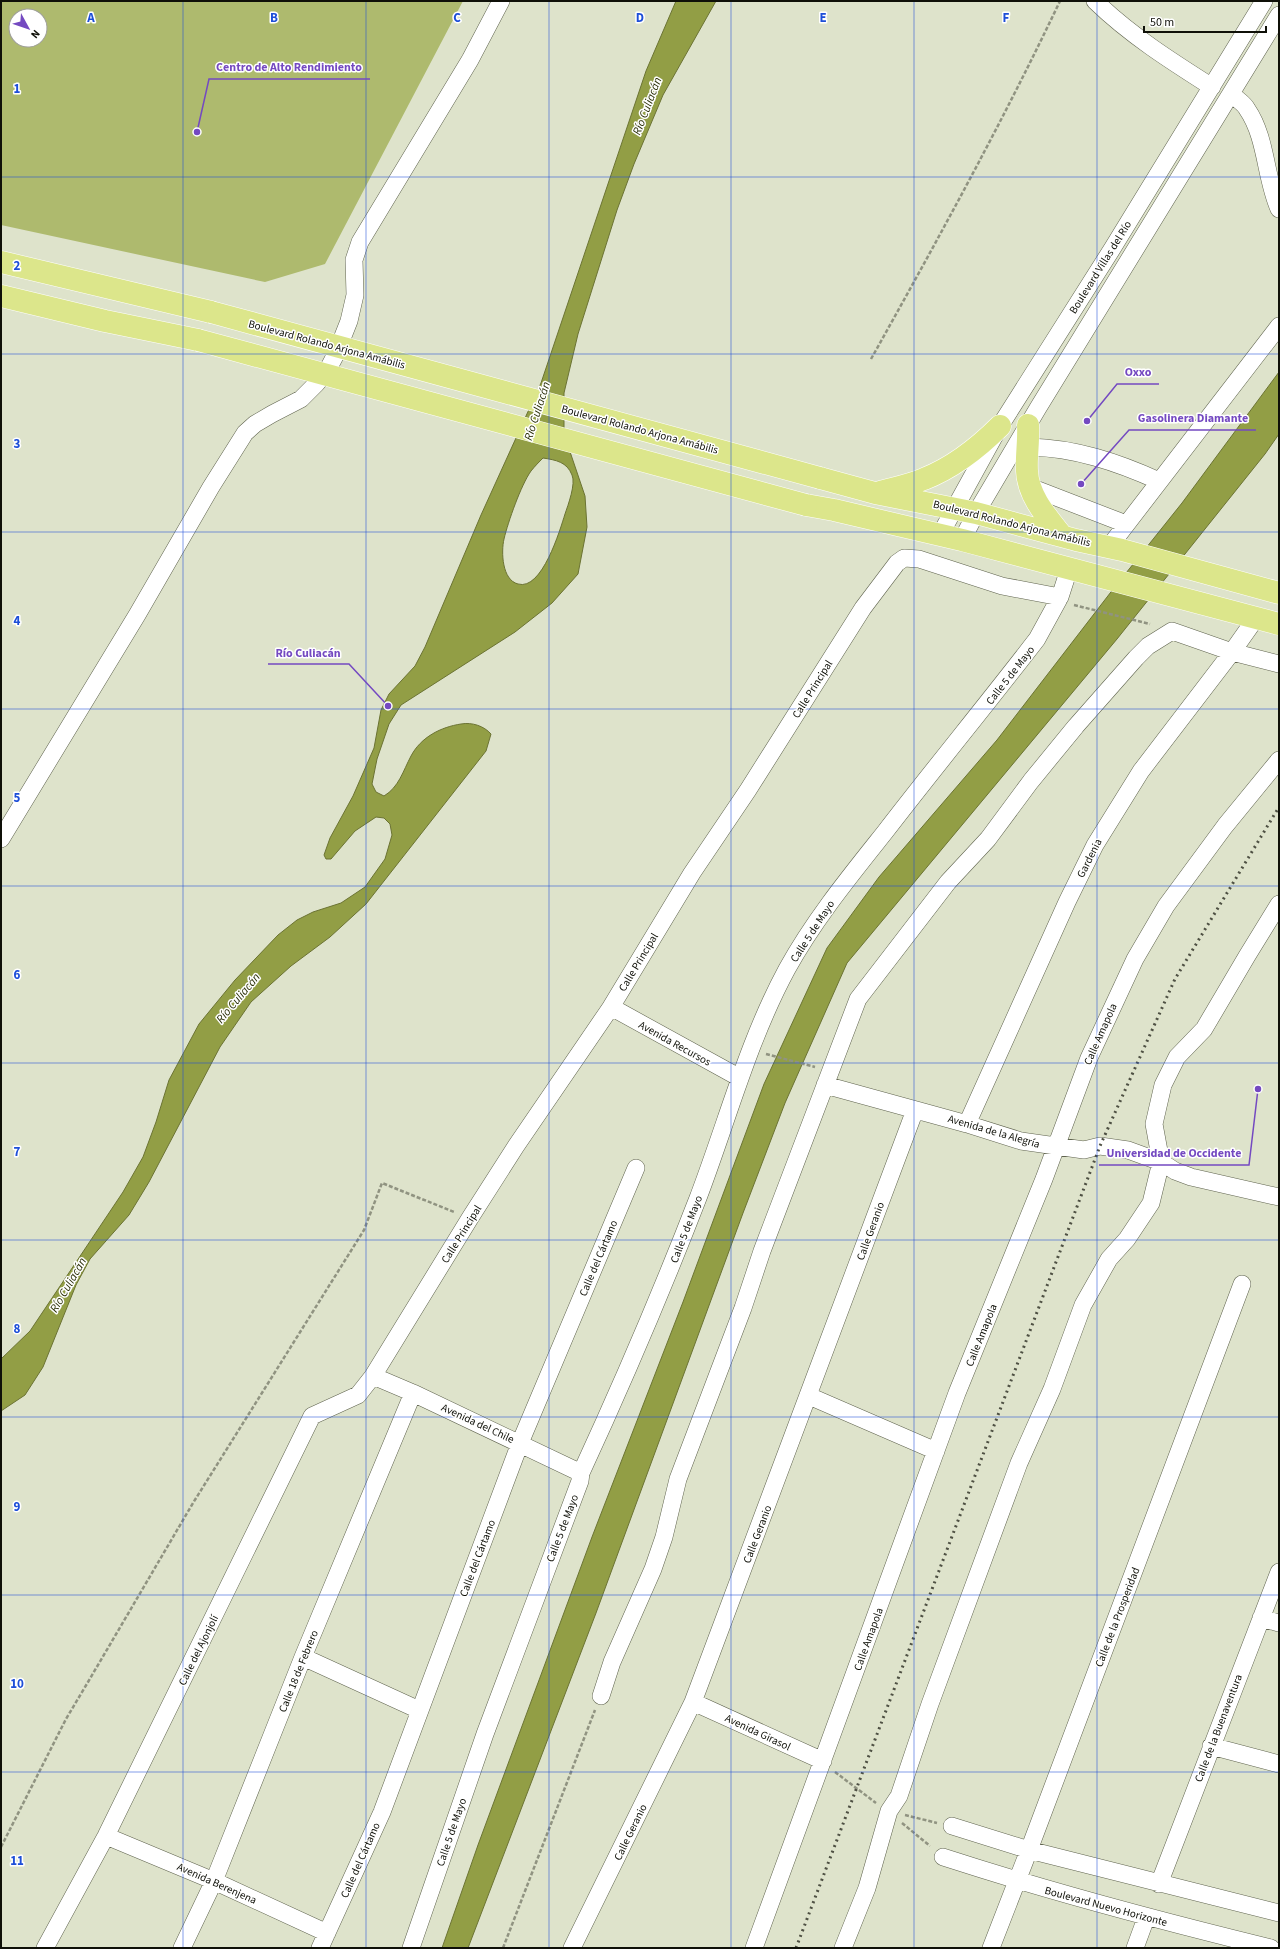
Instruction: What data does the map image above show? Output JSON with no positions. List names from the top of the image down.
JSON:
{
  "streets": {
    "main road": ["Boulevard Rolando Arjona Amábilis"],
    "street": [
      "Boulevard Villas del Río",
      "Calle 5 de Mayo",
      "Calle Principal",
      "Gardenia",
      "Calle Amapola",
      "Avenida Recursos",
      "Avenida de la Alegría",
      "Calle Geranio",
      "Calle del Cártamo",
      "Avenida del Chile",
      "Calle de la Prosperidad",
      "Calle del Ajonjolí",
      "Calle 18 de Febrero",
      "Calle de la Buenaventura",
      "Avenida Girasol",
      "Avenida Berenjena",
      "Boulevard Nuevo Horizonte"
    ]
  },
  "crossings": [
    ["Boulevard Villas del Río", "Boulevard Rolando Arjona Amábilis"],
    ["Calle 5 de Mayo", "Calle Principal"],
    ["Calle 5 de Mayo", "Avenida Recursos"],
    ["Calle 5 de Mayo", "Avenida del Chile"],
    ["Calle Principal", "Avenida Recursos"],
    ["Calle Principal", "Avenida del Chile"],
    ["Calle Principal", "Calle del Ajonjolí"],
    ["Gardenia", "Avenida de la Alegría"],
    ["Calle Amapola", "Avenida de la Alegría"],
    ["Calle Amapola", "Avenida Girasol"],
    ["Avenida de la Alegría", "Calle Geranio"],
    ["Calle Geranio", "Avenida Girasol"],
    ["Calle del Cártamo", "Avenida del Chile"],
    ["Calle del Cártamo", "Avenida Berenjena"],
    ["Avenida del Chile", "Calle del Ajonjolí"],
    ["Avenida del Chile", "Calle 18 de Febrero"],
    ["Calle de la Prosperidad", "Boulevard Nuevo Horizonte"],
    ["Calle del Ajonjolí", "Avenida Berenjena"],
    ["Calle 18 de Febrero", "Avenida Berenjena"]
  ],
  "water": ["Río Culiacán"],
  "places": [
    "Centro de Alto Rendimiento",
    "Oxxo",
    "Gasolinera Diamante",
    "Río Culiacán",
    "Universidad de Occidente"
  ],
  "scale_bar": "50 m",
  "north": "bottom right",
  "grid": {
    "columns": [
      "A",
      "B",
      "C",
      "D",
      "E",
      "F"
    ],
    "rows": [
      "1",
      "2",
      "3",
      "4",
      "5",
      "6",
      "7",
      "8",
      "9",
      "10",
      "11"
    ]
  }
}
